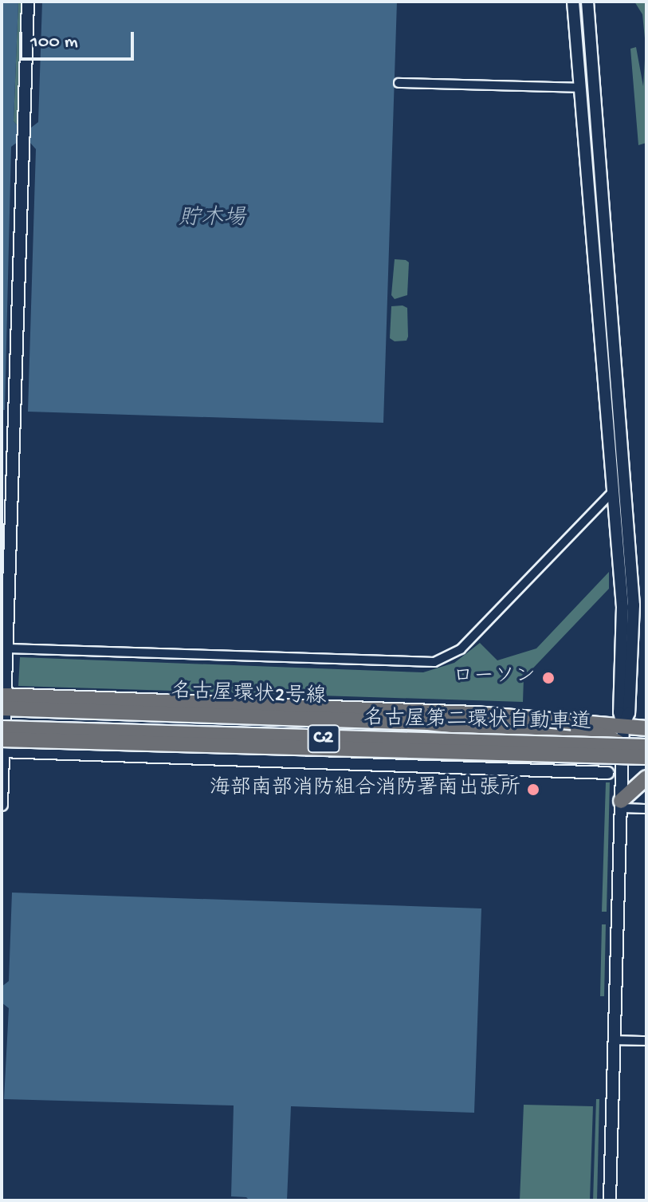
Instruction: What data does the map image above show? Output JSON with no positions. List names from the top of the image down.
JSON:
{
  "streets": {
    "highway": ["名古屋環状2号線", "名古屋第二環状自動車道", "C2"]
  },
  "crossings": [
    ["名古屋環状2号線", "名古屋第二環状自動車道"]
  ],
  "water": ["貯木場"],
  "places": ["ローソン", "海部南部消防組合消防署南出張所"],
  "scale_bar": "100 m"
}
